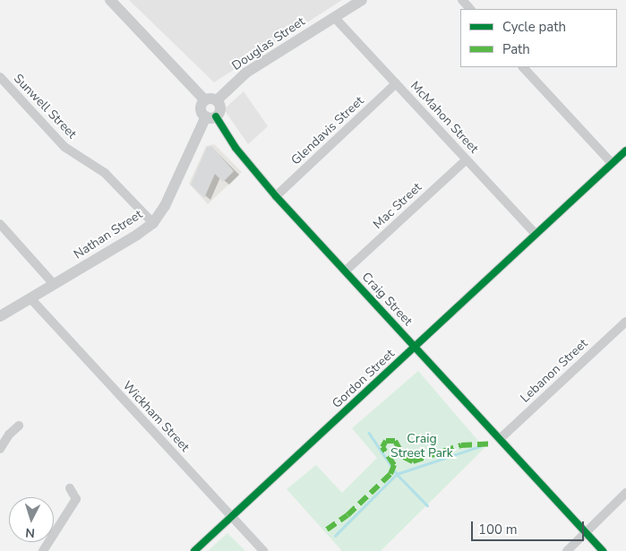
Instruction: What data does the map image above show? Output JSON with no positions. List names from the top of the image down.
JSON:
{
  "streets": {
    "street": [
      "Douglas Street",
      "Sunwell Street",
      "McMahon Street",
      "Glendavis Street",
      "Mac Street",
      "Nathan Street",
      "Craig Street",
      "Lebanon Street",
      "Gordon Street",
      "Wickham Street"
    ]
  },
  "crossings": [
    ["Douglas Street", "McMahon Street"],
    ["Sunwell Street", "Nathan Street"],
    ["McMahon Street", "Glendavis Street"],
    ["McMahon Street", "Mac Street"],
    ["McMahon Street", "Gordon Street"],
    ["Glendavis Street", "Craig Street"],
    ["Mac Street", "Craig Street"],
    ["Nathan Street", "Craig Street"],
    ["Nathan Street", "Wickham Street"],
    ["Craig Street", "Lebanon Street"],
    ["Craig Street", "Gordon Street"],
    ["Gordon Street", "Wickham Street"]
  ],
  "parks": ["Craig Street Park"],
  "legend": ["Cycle path", "Path"],
  "scale_bar": "100 m",
  "north": "bottom"
}
